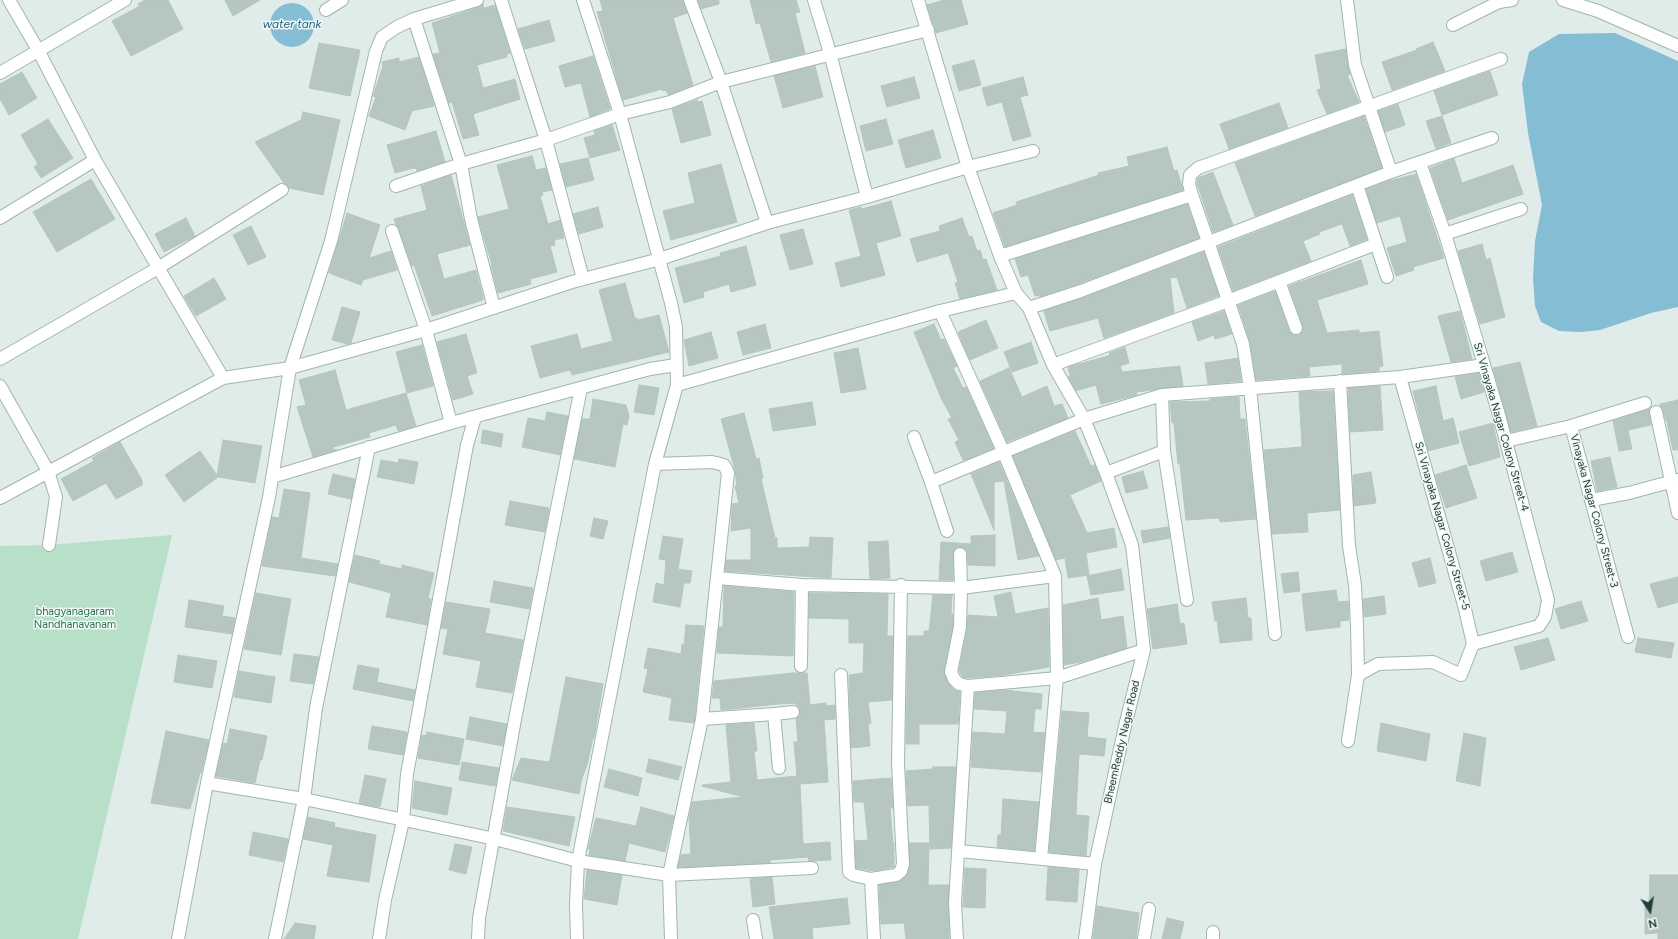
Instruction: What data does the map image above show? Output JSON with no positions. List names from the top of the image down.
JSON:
{
  "streets": {
    "street": [
      "Sri Vinayaka Nagar Colony Street-4",
      "Vinayaka Nagar Colony Street-3",
      "Sri Vinayaka Nagar Colony Street-5",
      "BheemReddy Nagar Road"
    ]
  },
  "crossings": [
    ["Sri Vinayaka Nagar Colony Street-4", "Vinayaka Nagar Colony Street-3"],
    ["Sri Vinayaka Nagar Colony Street-4", "Sri Vinayaka Nagar Colony Street-5"]
  ],
  "water": ["water tank"],
  "parks": ["bhagyanagaram Nandhanavanam"],
  "north": "bottom"
}
